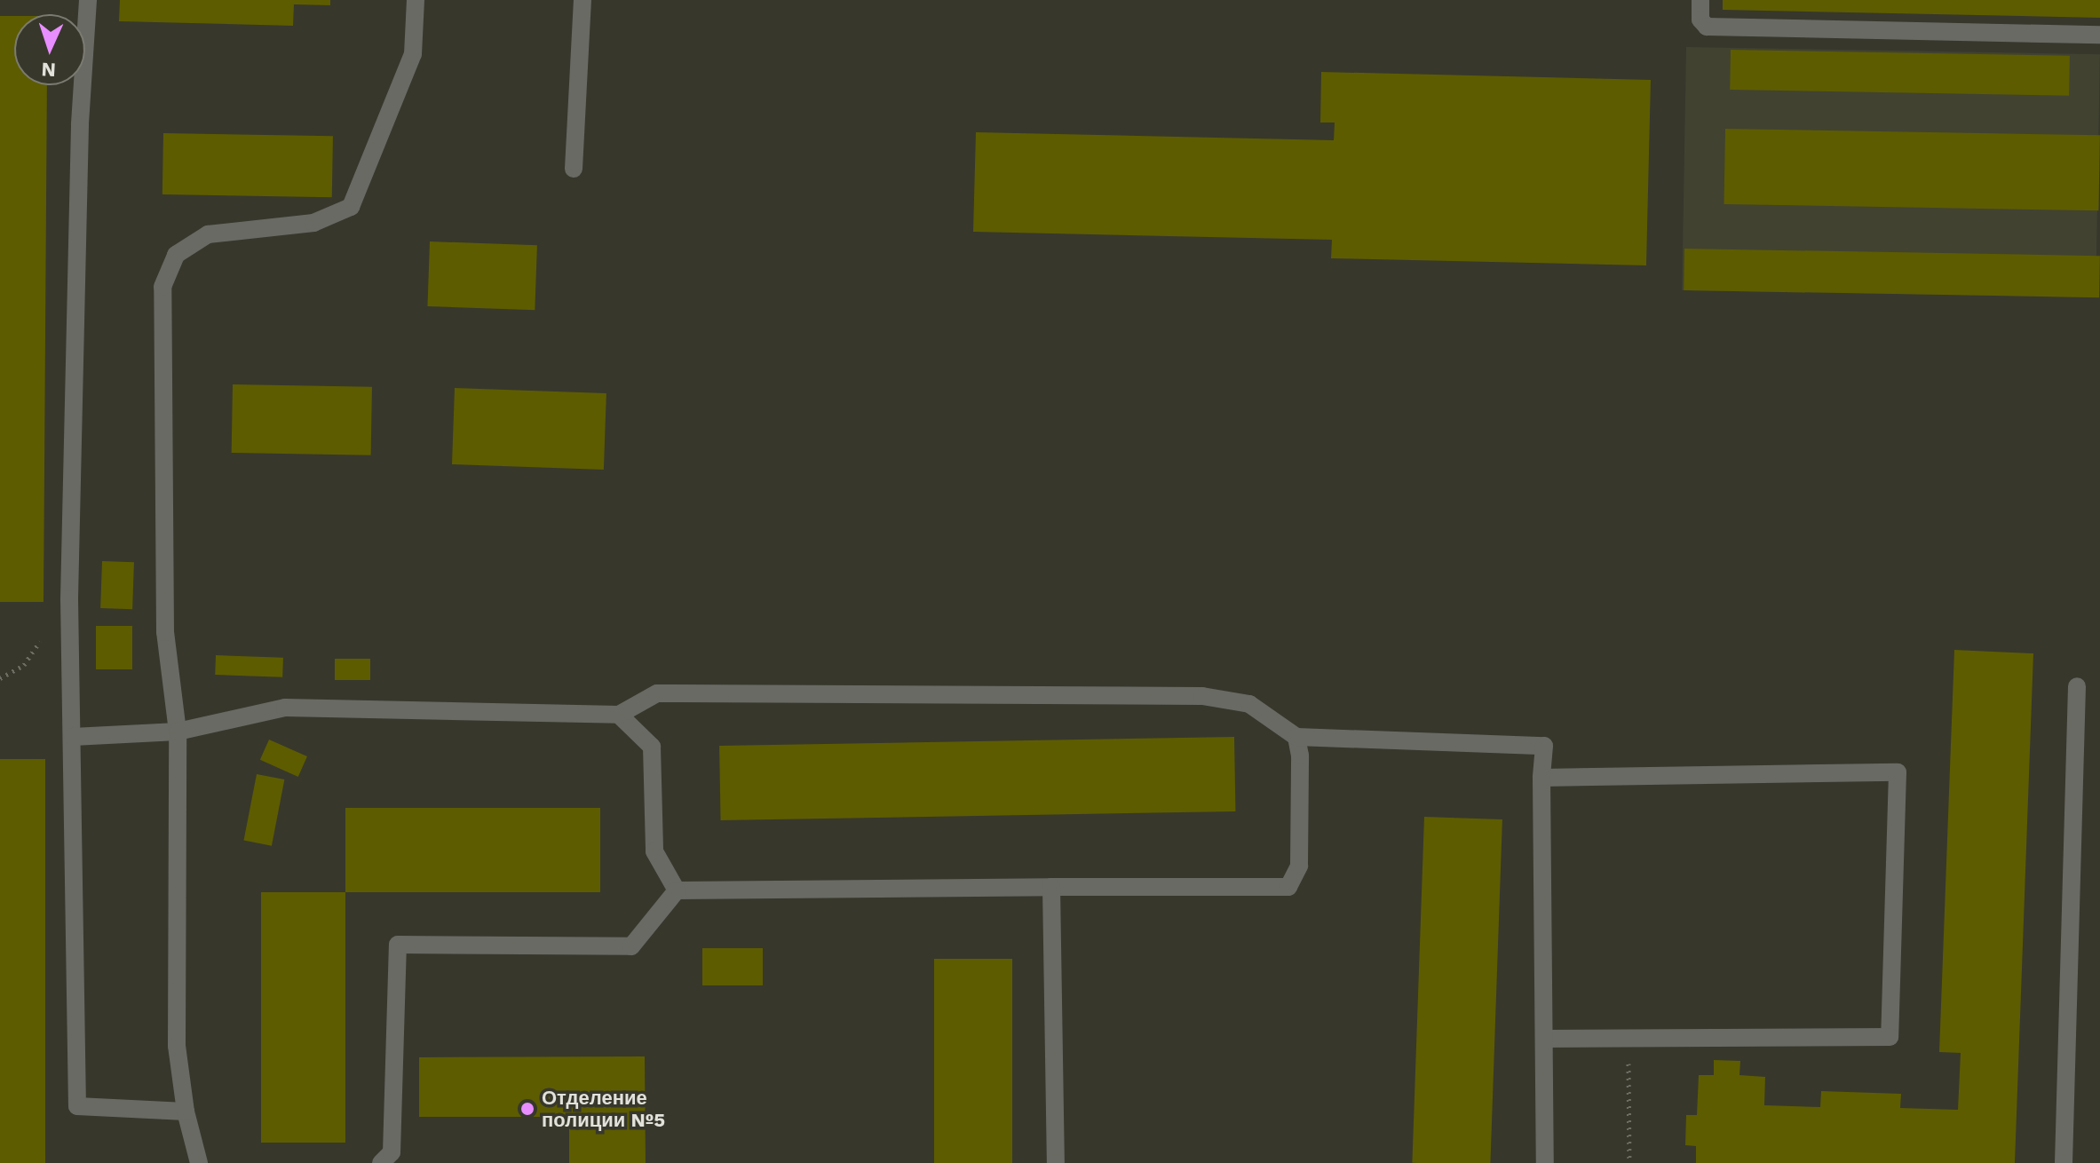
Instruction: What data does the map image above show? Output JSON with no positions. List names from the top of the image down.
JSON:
{
  "places": ["Отделение полиции №5"],
  "north": "bottom"
}
